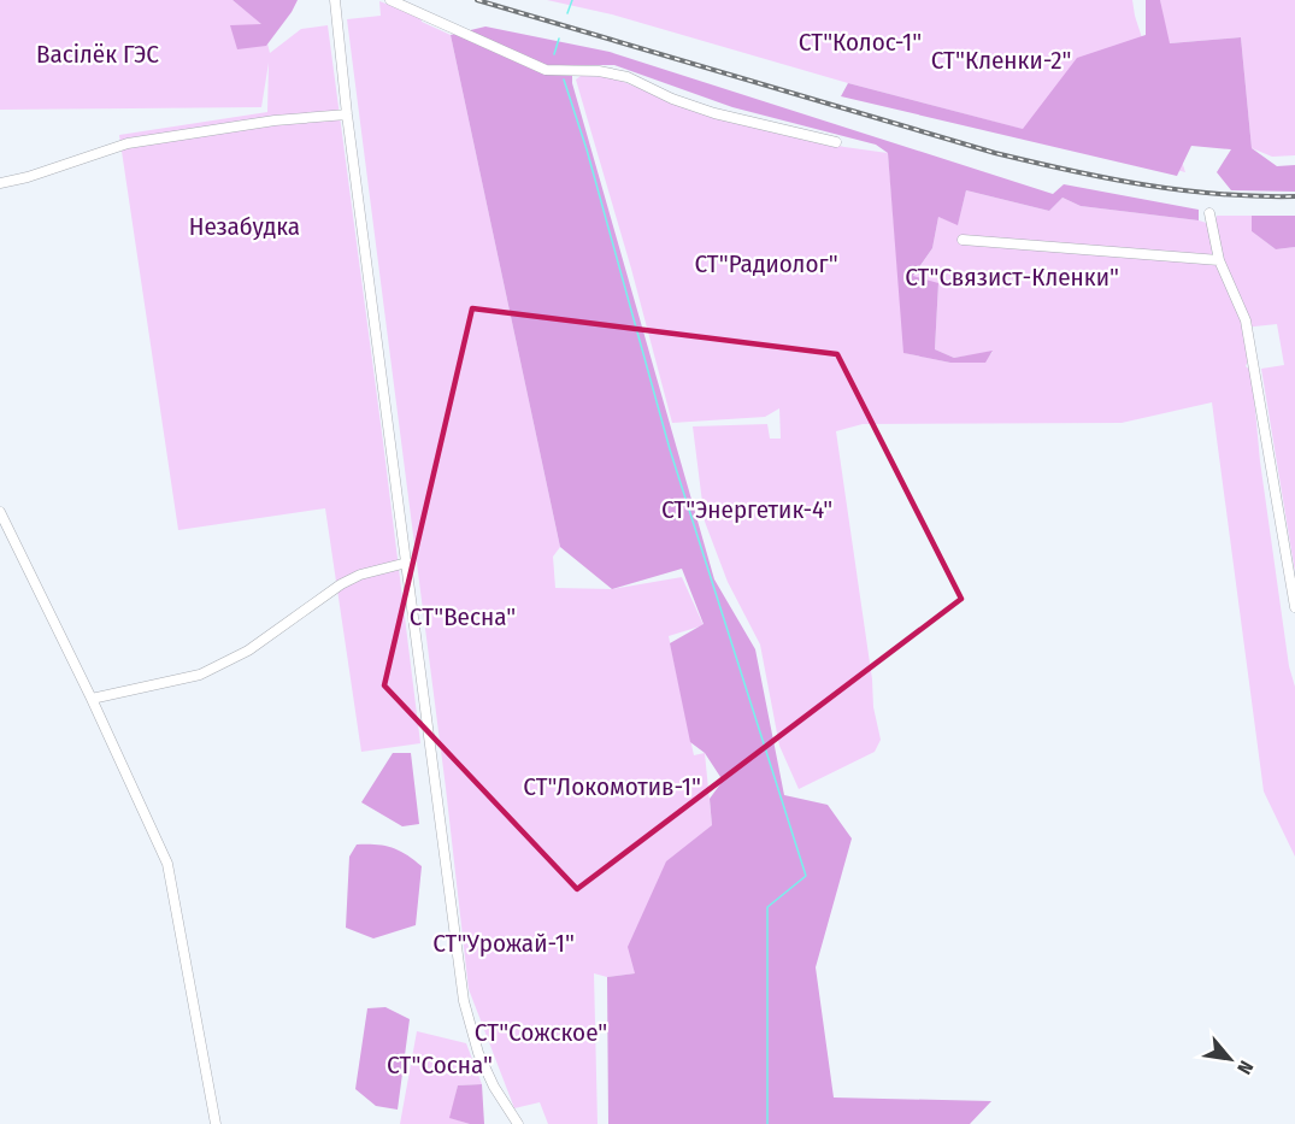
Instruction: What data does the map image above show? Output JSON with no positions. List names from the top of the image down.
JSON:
{
  "parks": [
    "СТ\"Колос-1\"",
    "Васілёк ГЭС",
    "СТ\"Кленки-2\"",
    "Незабудка",
    "СТ\"Радиолог\"",
    "СТ\"Связист-Кленки\"",
    "СТ\"Энергетик-4\"",
    "СТ\"Весна\"",
    "СТ\"Локомотив-1\"",
    "СТ\"Урожай-1\"",
    "СТ\"Сожское\"",
    "СТ\"Сосна\""
  ],
  "north": "bottom right"
}
